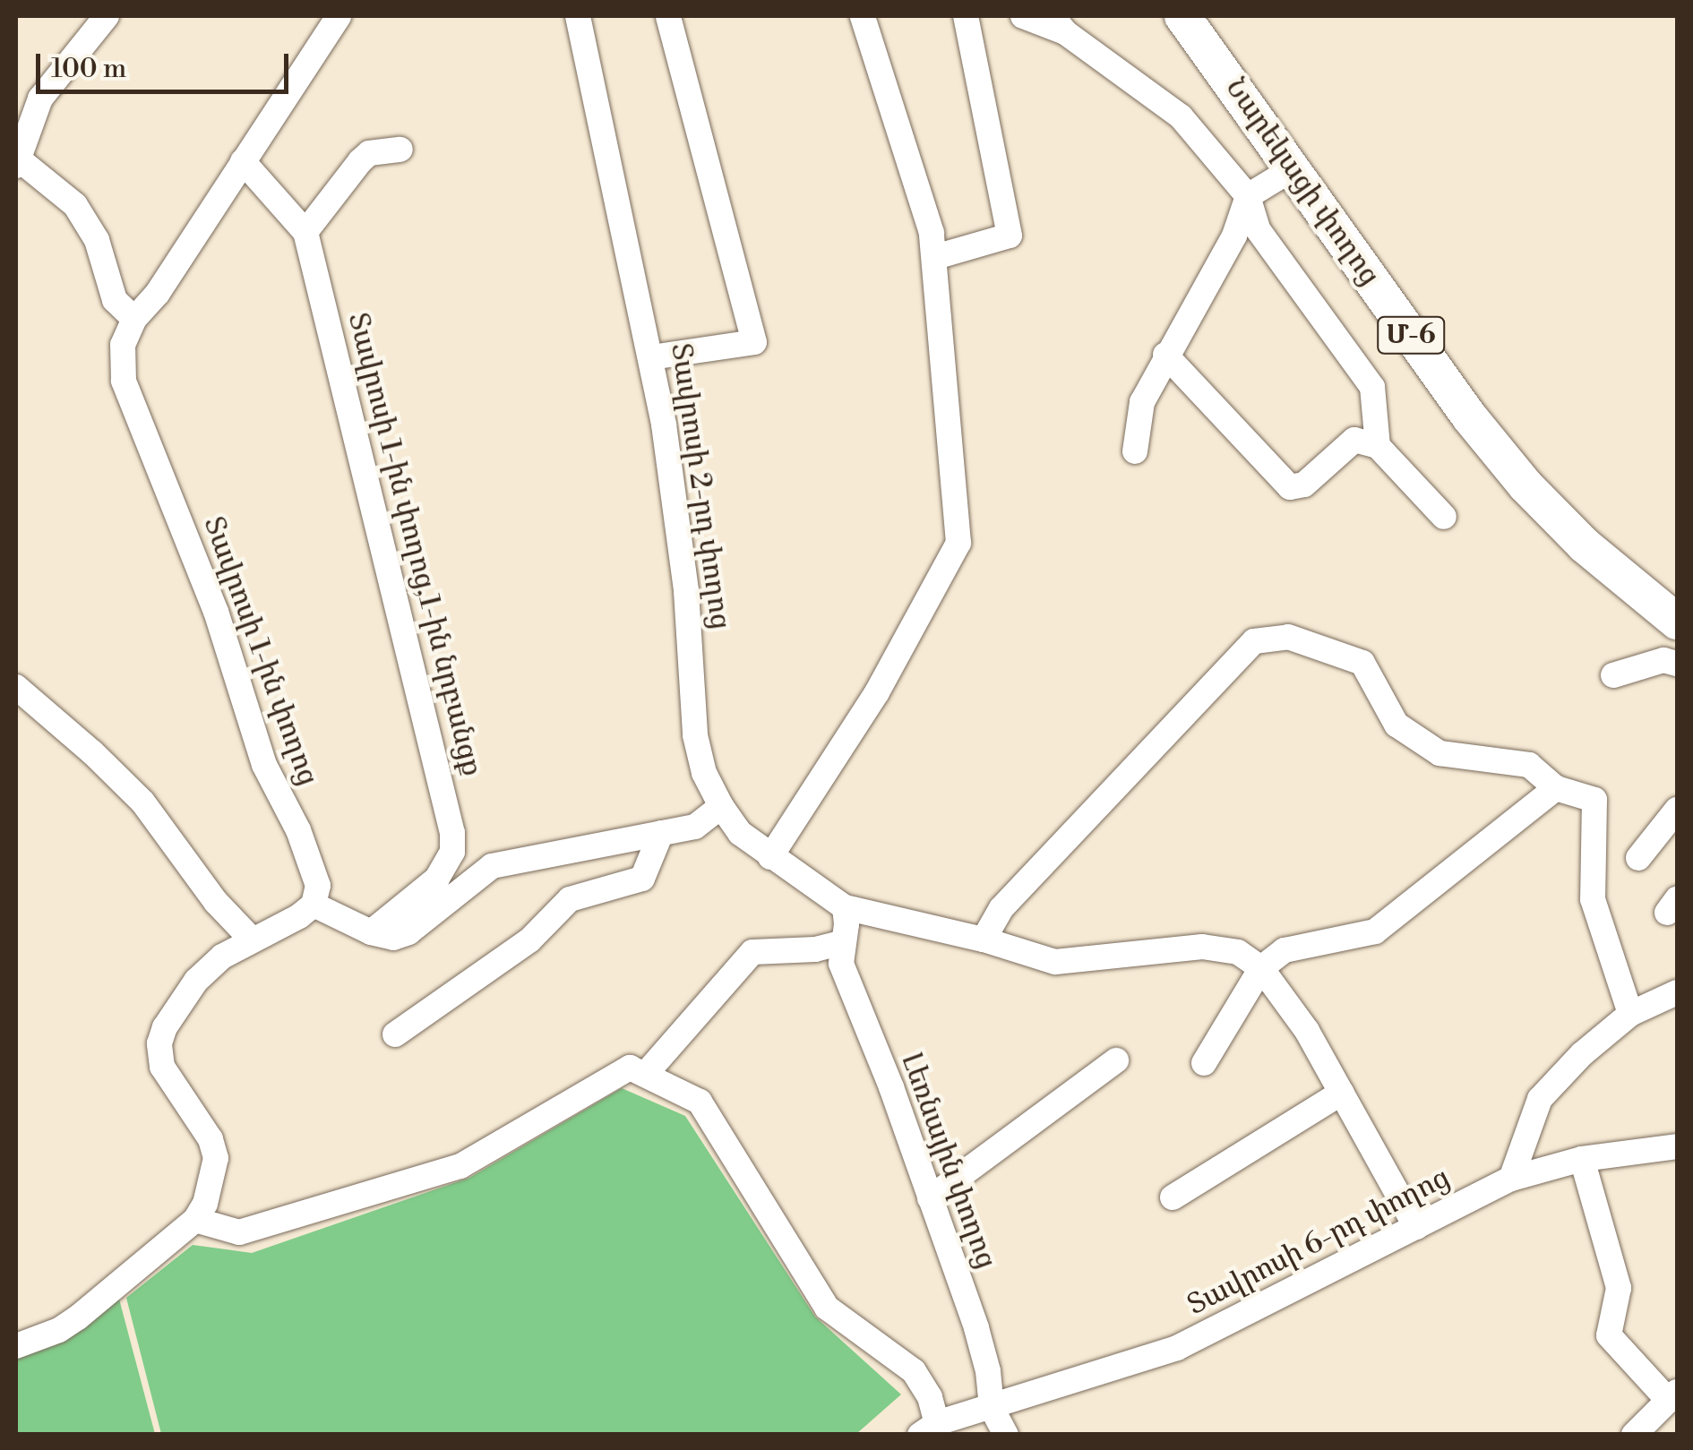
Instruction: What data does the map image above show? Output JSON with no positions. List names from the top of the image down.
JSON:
{
  "streets": {
    "highway": ["Նարեկացի փողոց", "Մ-6"],
    "street": [
      "Տավրոսի 2-րդ փողոց",
      "Տավրոսի 1-ին փողոց,1-ին նրբանցք",
      "Տավրոսի 1-ին փողոց",
      "Լեռնային փողոց",
      "Տավրոսի 6-րդ փողոց"
    ]
  },
  "crossings": [
    ["Տավրոսի 2-րդ փողոց", "Լեռնային փողոց"],
    ["Տավրոսի 1-ին փողոց,1-ին նրբանցք", "Տավրոսի 1-ին փողոց"],
    ["Լեռնային փողոց", "Տավրոսի 6-րդ փողոց"]
  ],
  "scale_bar": "100 m"
}
